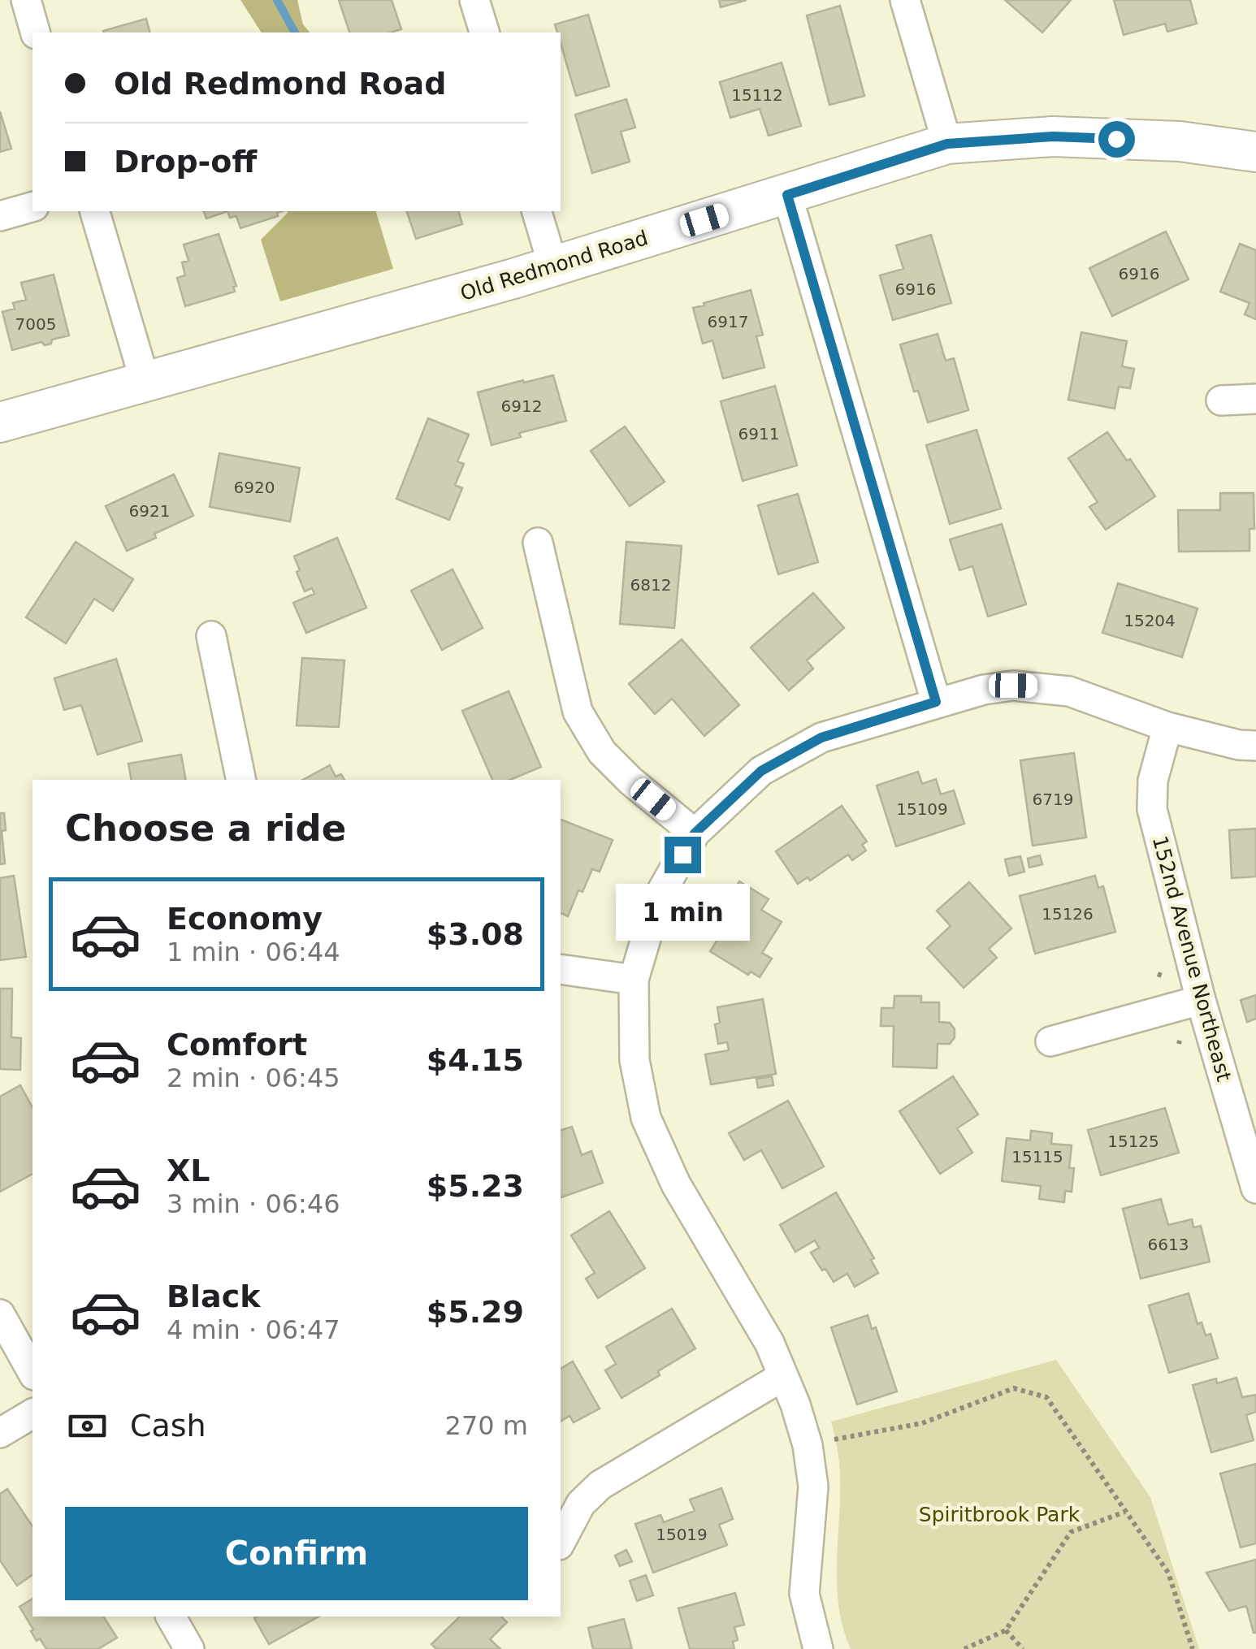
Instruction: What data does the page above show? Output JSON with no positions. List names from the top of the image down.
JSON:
{
  "streets": {
    "main road": ["Old Redmond Road"],
    "street": ["152nd Avenue Northeast"]
  },
  "parks": ["Spiritbrook Park"],
  "house_numbers": [
    "15112",
    "6916",
    "6916",
    "6917",
    "7005",
    "6912",
    "6911",
    "6920",
    "6921",
    "6812",
    "15204",
    "6719",
    "15109",
    "15126",
    "15125",
    "15115",
    "6613",
    "15019"
  ],
  "page": {
    "banner": ["Old Redmond Road", "Drop-off"],
    "heading": "Choose a ride",
    "list": [
      {
        "name": "Economy",
        "note": "1 min · 06:44",
        "value": "$3.08"
      },
      {
        "name": "Comfort",
        "note": "2 min · 06:45",
        "value": "$4.15"
      },
      {
        "name": "XL",
        "note": "3 min · 06:46",
        "value": "$5.23"
      },
      {
        "name": "Black",
        "note": "4 min · 06:47",
        "value": "$5.29"
      }
    ],
    "bubble": "1 min",
    "pay": ["Cash", "270 m"],
    "buttons": "Confirm"
  }
}
